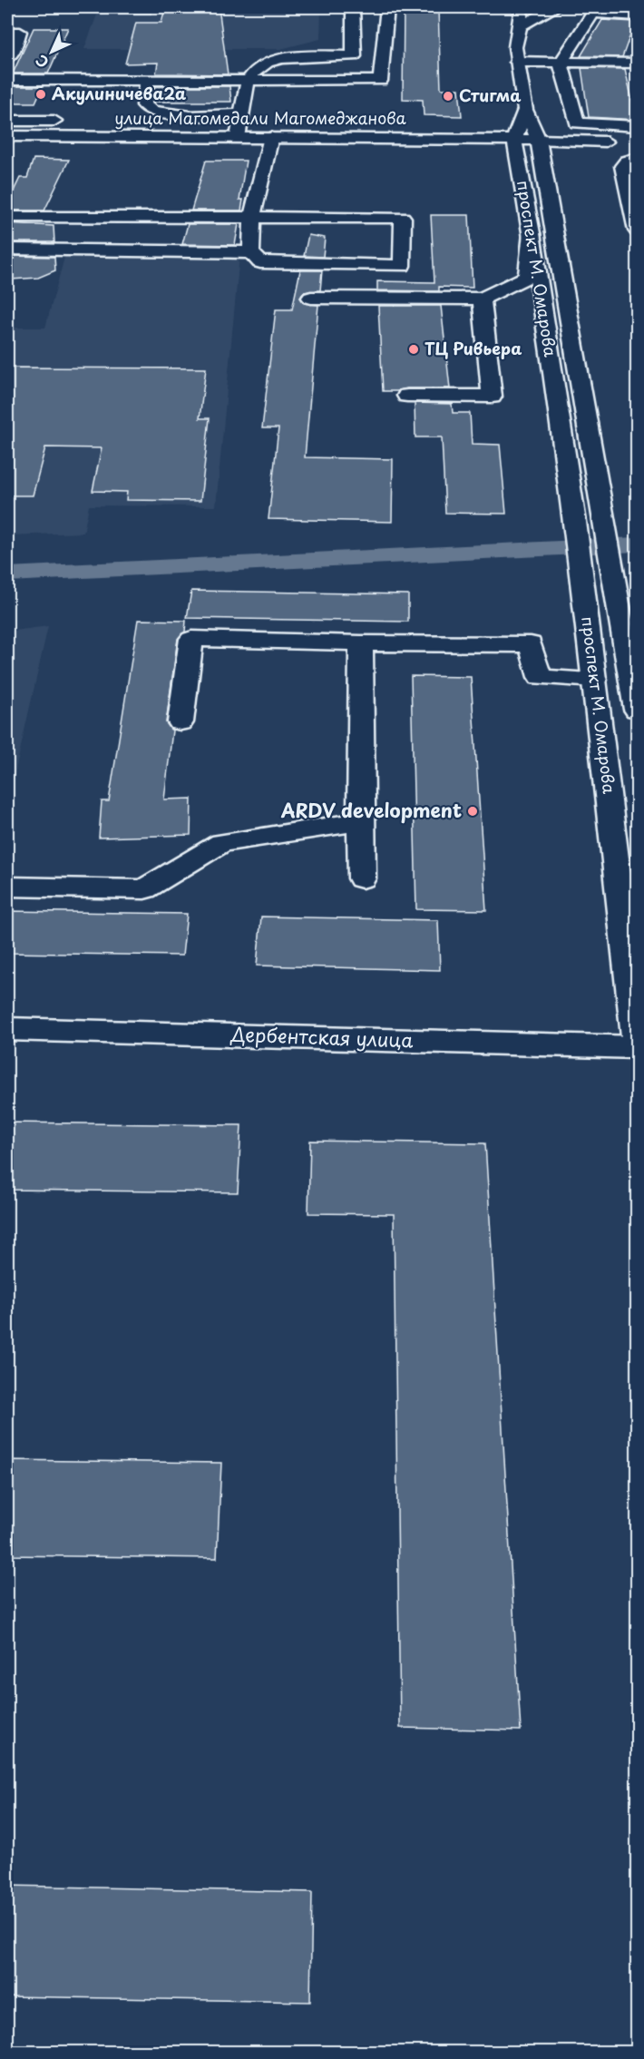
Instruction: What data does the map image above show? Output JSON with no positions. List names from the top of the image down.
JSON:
{
  "streets": {
    "main road": ["улица Магомедали Магомеджанова", "проспект М. Омарова", "Дербентская улица"]
  },
  "crossings": [
    ["улица Магомедали Магомеджанова", "проспект М. Омарова"]
  ],
  "places": [
    "Акулиничева2а",
    "Стигма",
    "ТЦ Ривьера",
    "ARDV development"
  ],
  "north": "bottom left"
}
